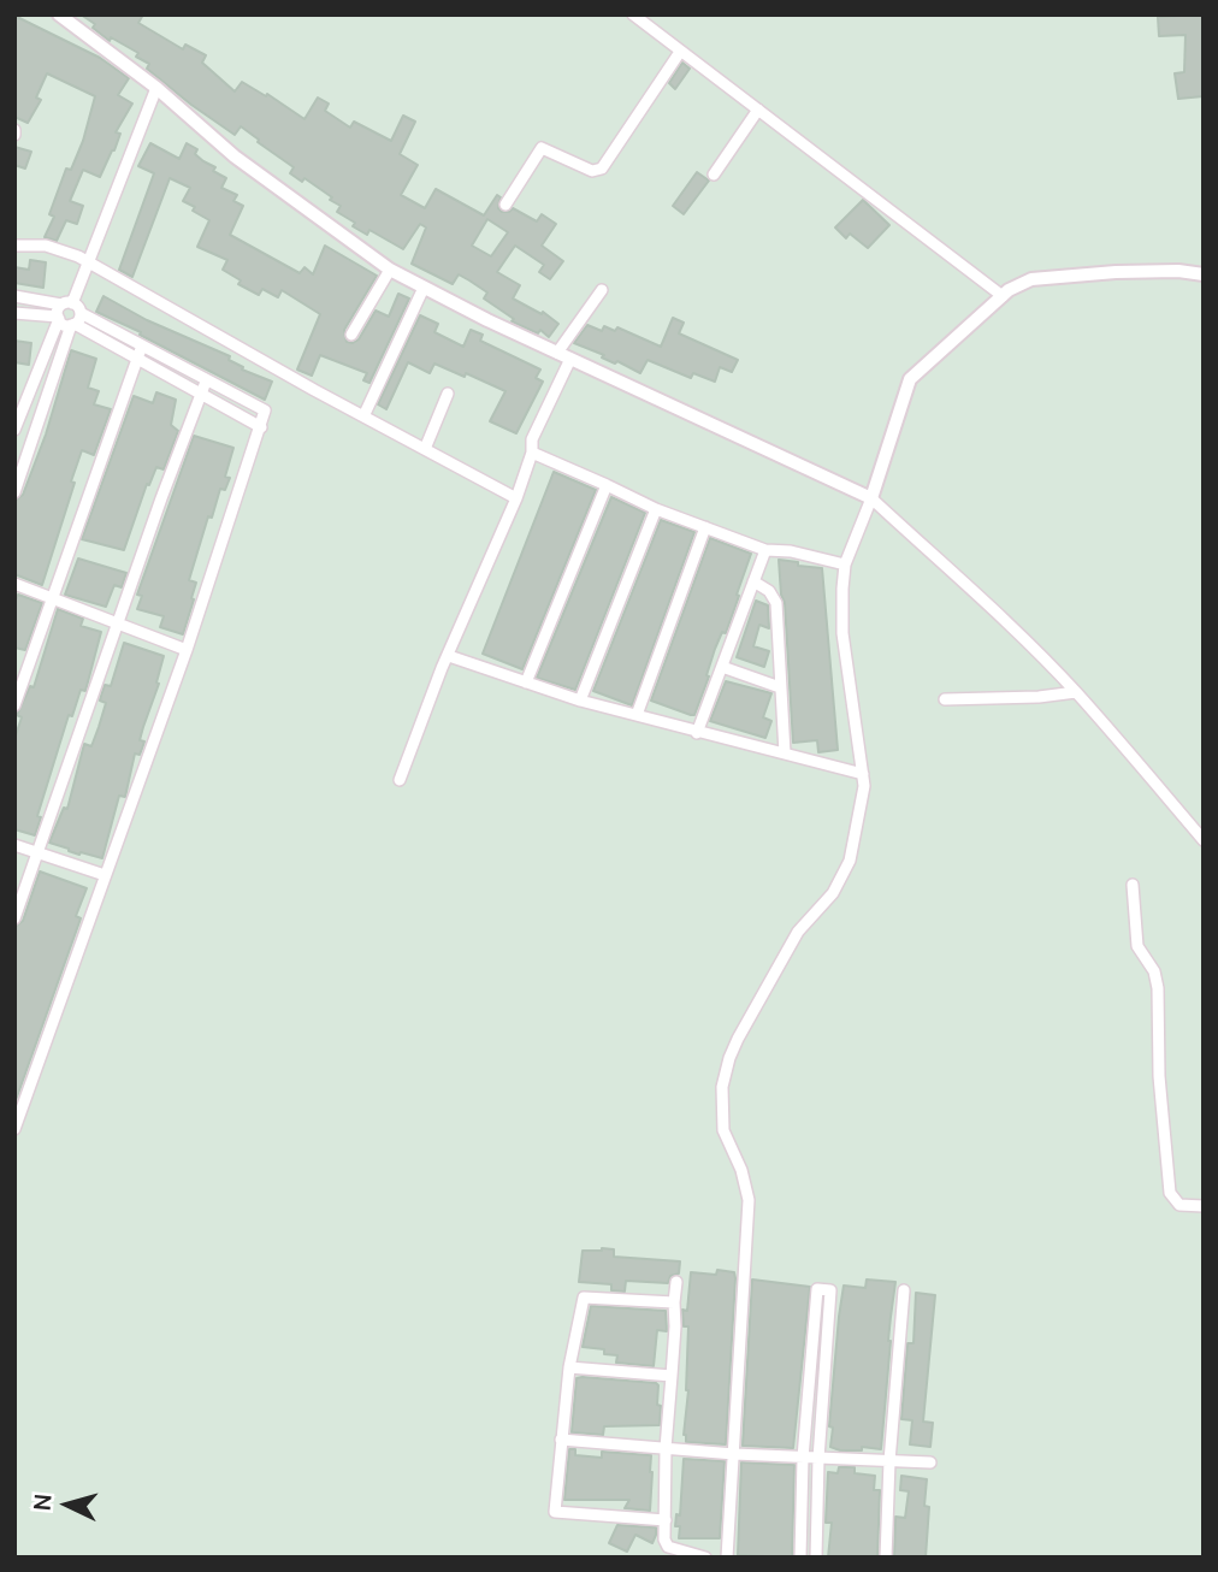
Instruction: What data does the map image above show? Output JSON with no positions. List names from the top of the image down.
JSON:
{
  "north": "left"
}
